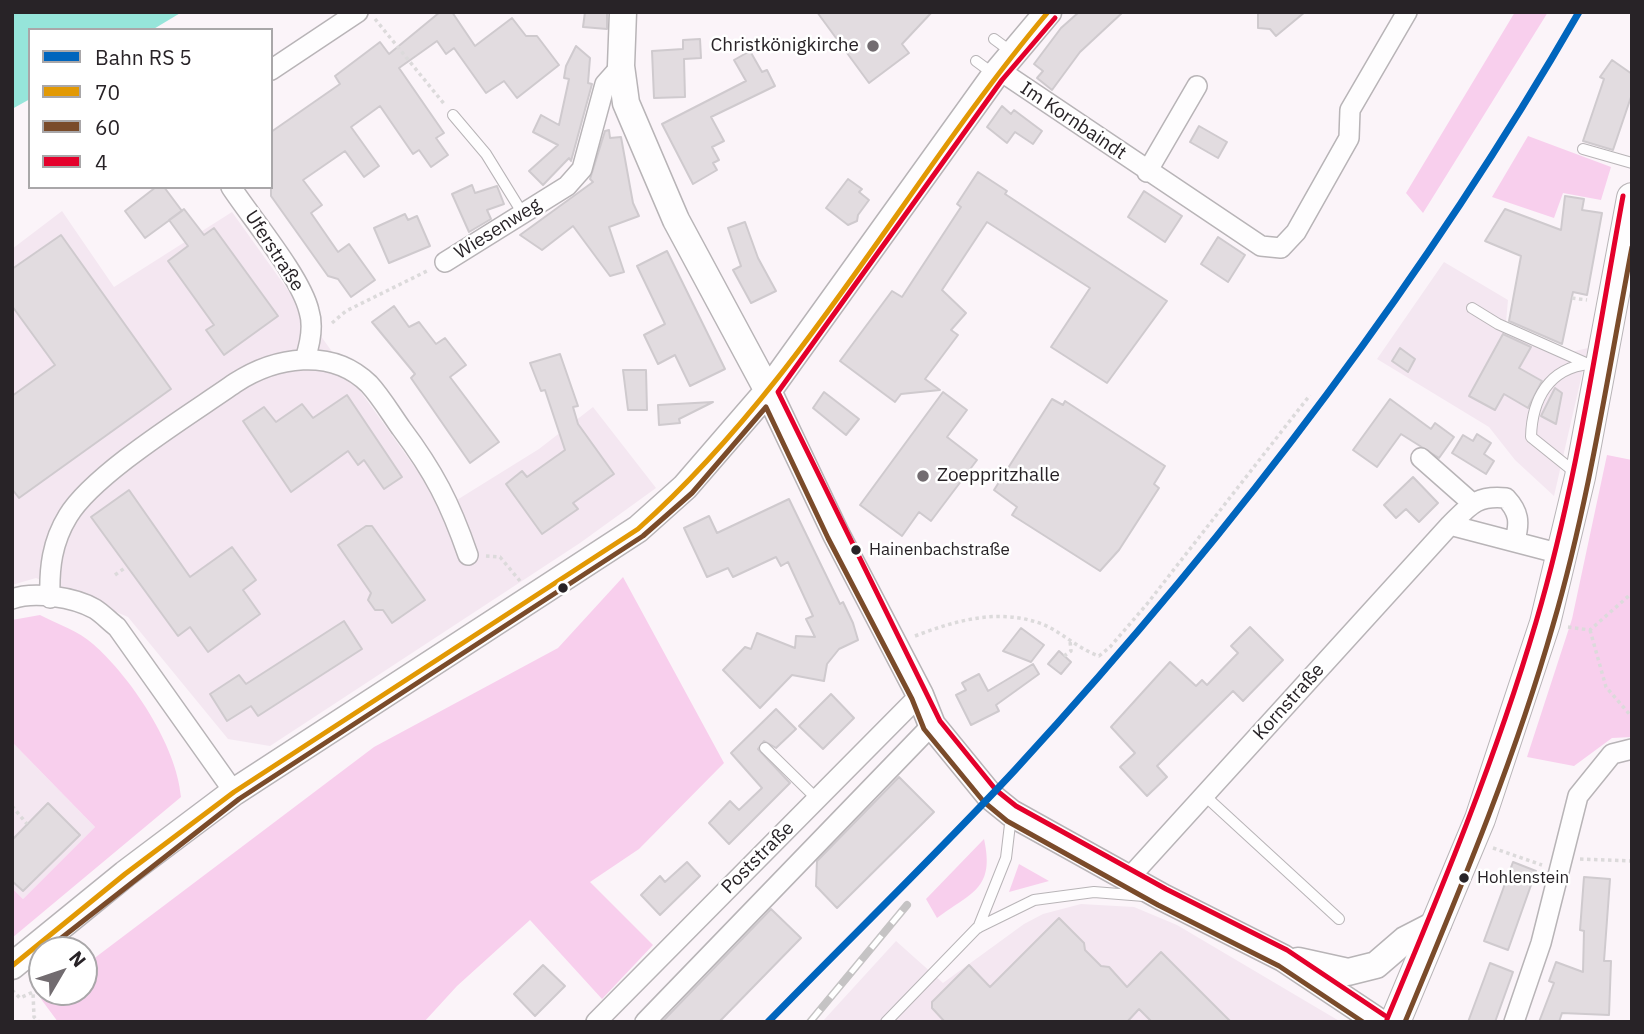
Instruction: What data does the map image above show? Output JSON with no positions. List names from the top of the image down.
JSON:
{
  "streets": {
    "street": [
      "Im Kornbaindt",
      "Wiesenweg",
      "Uferstraße",
      "Kornstraße",
      "Poststraße"
    ]
  },
  "crossings": [
    ["Wiesenweg", "Uferstraße"]
  ],
  "places": [
    "Christkönigkirche",
    "Zoeppritzhalle",
    "Hainenbachstraße",
    "Hohlenstein"
  ],
  "lines": ["transit line 70", "transit line 4", "transit line 60"],
  "legend": [
    "Bahn RS 5",
    "70",
    "60",
    "4"
  ],
  "north": "top right"
}
